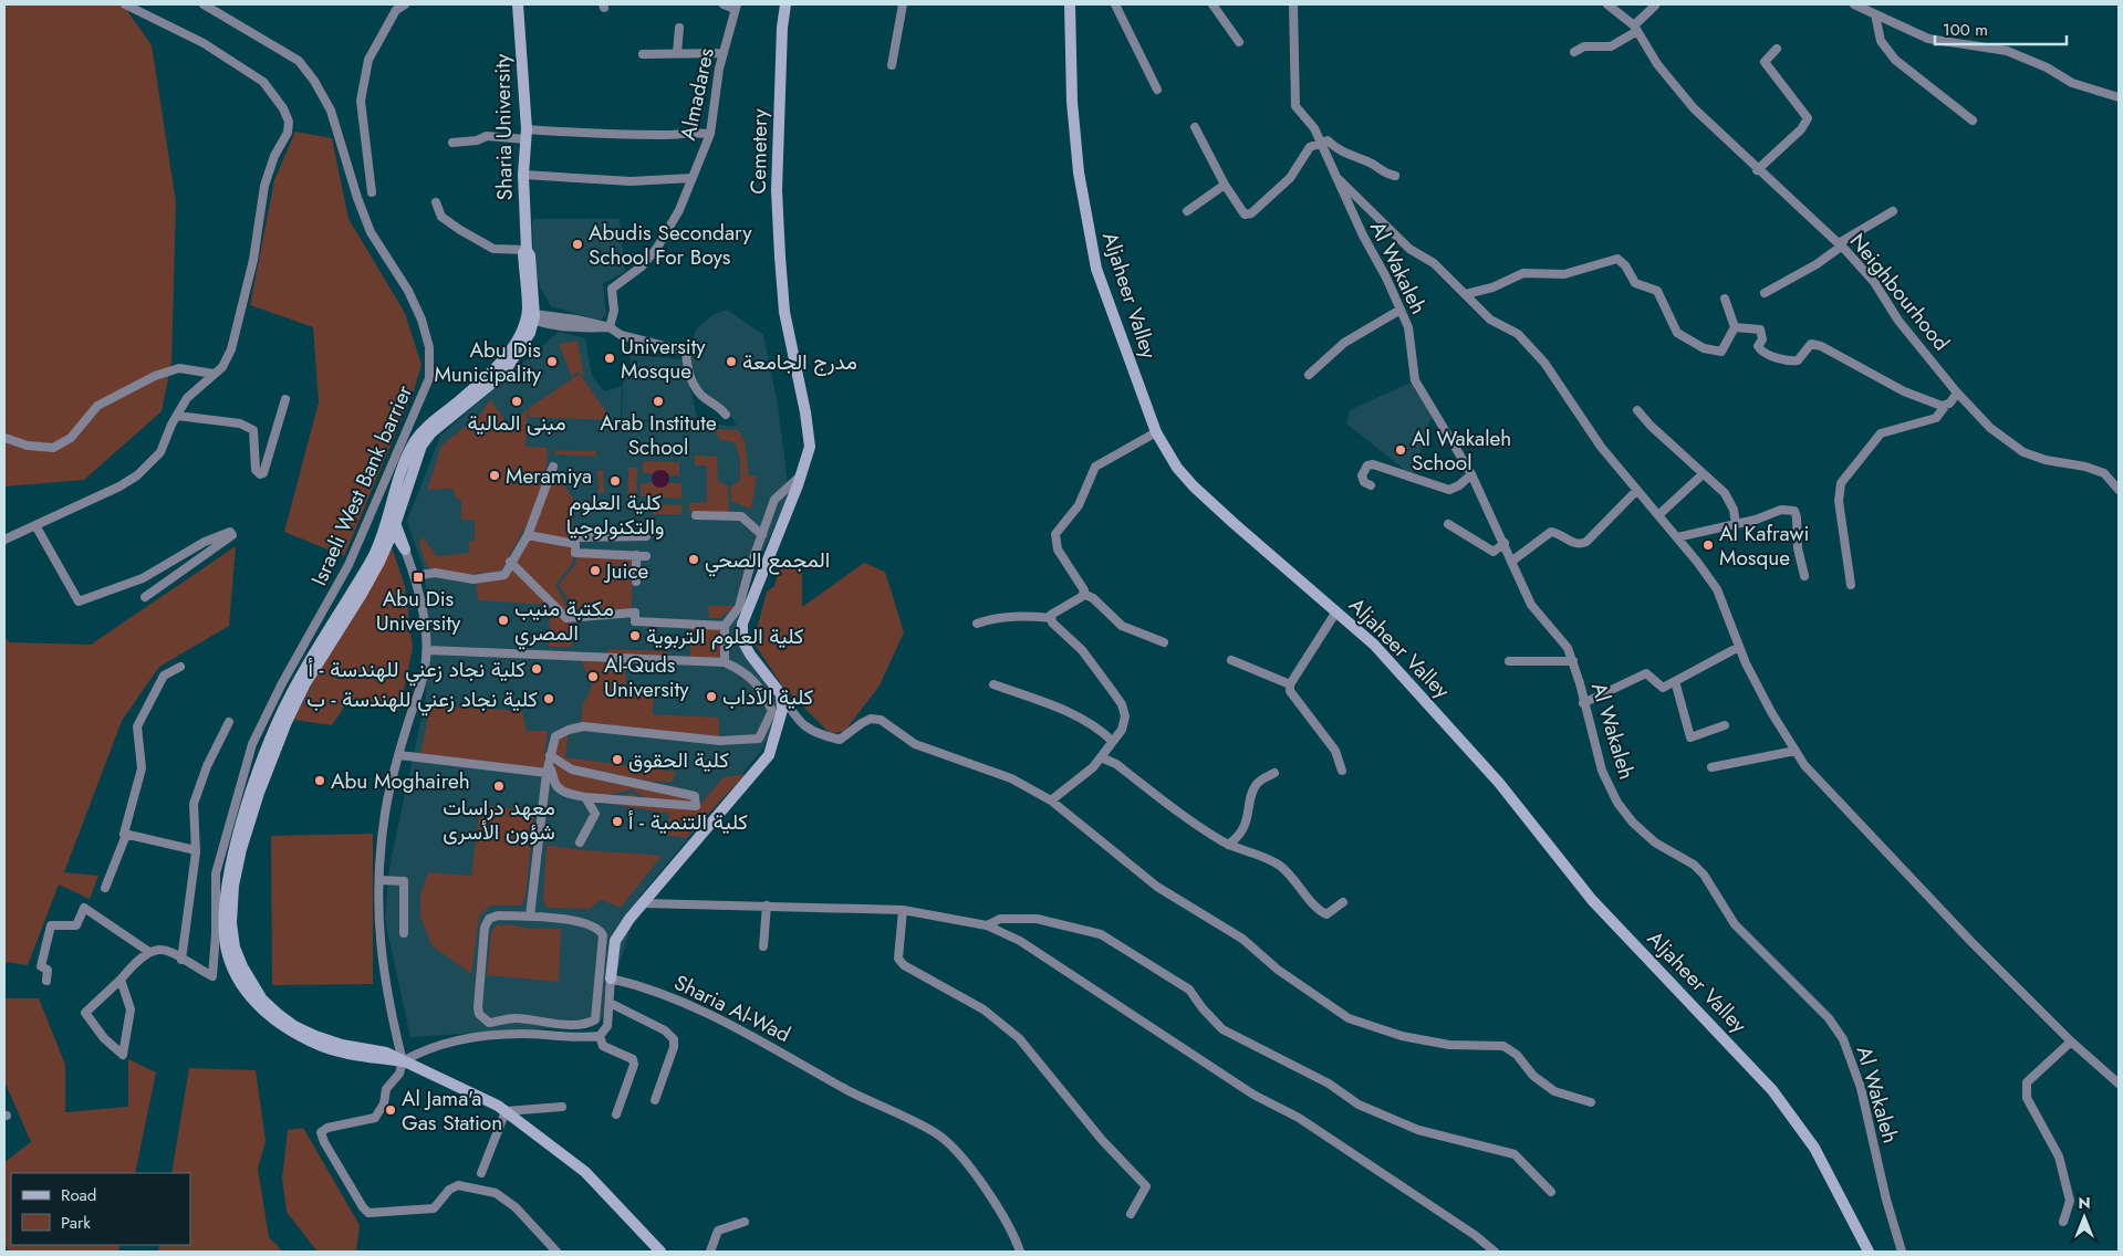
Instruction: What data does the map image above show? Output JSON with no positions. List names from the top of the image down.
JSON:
{
  "streets": {
    "street": [
      "Almadares",
      "Sharia University",
      "Cemetery",
      "Al Wakaleh",
      "Neighbourhood",
      "Aljaheer Valley",
      "Israeli West Bank barrier",
      "Sharia Al-Wad"
    ]
  },
  "places": {
    "other": [
      "Abudis Secondary School For Boys",
      "University Mosque",
      "Abu Dis Municipality",
      "مدرج الجامعة",
      "مبنى المالية",
      "Arab Institute School",
      "Al Wakaleh School",
      "Meramiya",
      "كلية العلوم والتكنولوجيا",
      "Al Kafrawi Mosque",
      "المجمع الصحي",
      "Juice",
      "مكتبة منيب المصري",
      "كلية العلوم التربوية",
      "كلية نجاد زعني للهندسة - أ",
      "Al-Quds University",
      "كلية الآداب",
      "كلية نجاد زعني للهندسة - ب",
      "كلية الحقوق",
      "Abu Moghaireh",
      "معهد دراسات شؤون الأسرى",
      "كلية التنمية - أ",
      "Al Jama'a Gas Station"
    ],
    "transit": ["Abu Dis University"]
  },
  "legend": ["Road", "Park"],
  "scale_bar": "100 m",
  "north": "top"
}
